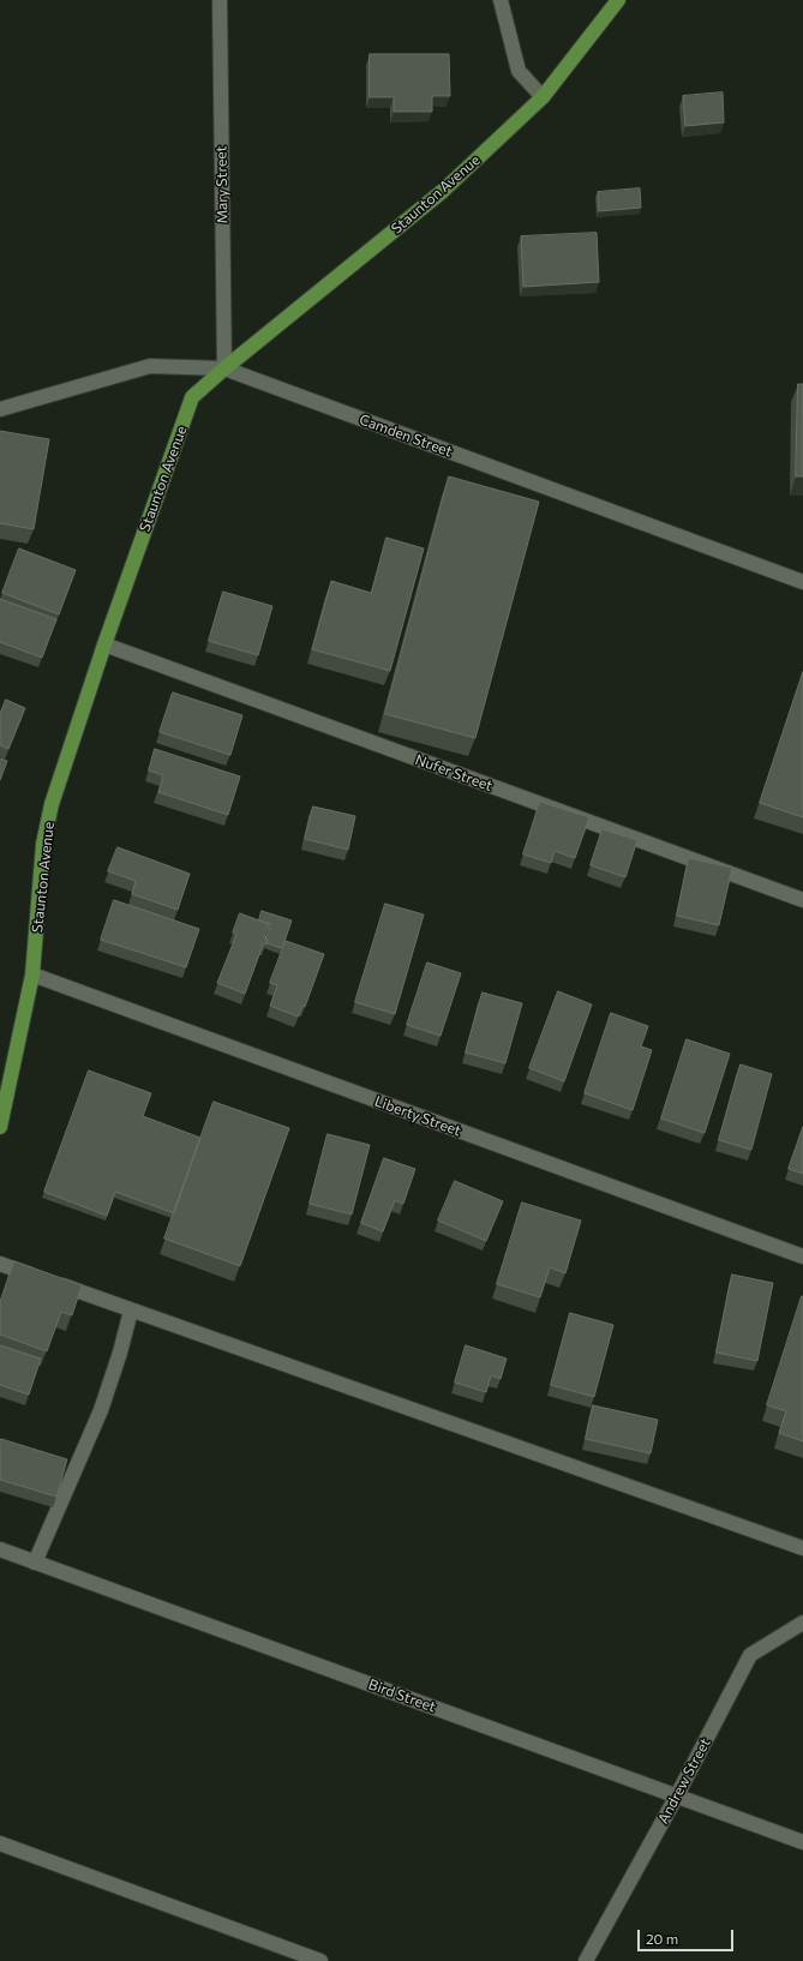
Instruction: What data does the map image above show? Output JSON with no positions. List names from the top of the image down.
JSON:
{
  "streets": {
    "main road": ["Staunton Avenue"],
    "street": [
      "Mary Street",
      "Camden Street",
      "Nufer Street",
      "Liberty Street",
      "Bird Street",
      "Andrew Street"
    ]
  },
  "crossings": [
    ["Mary Street", "Staunton Avenue"],
    ["Mary Street", "Camden Street"],
    ["Staunton Avenue", "Camden Street"],
    ["Staunton Avenue", "Nufer Street"],
    ["Staunton Avenue", "Liberty Street"],
    ["Bird Street", "Andrew Street"]
  ],
  "scale_bar": "20 m"
}
